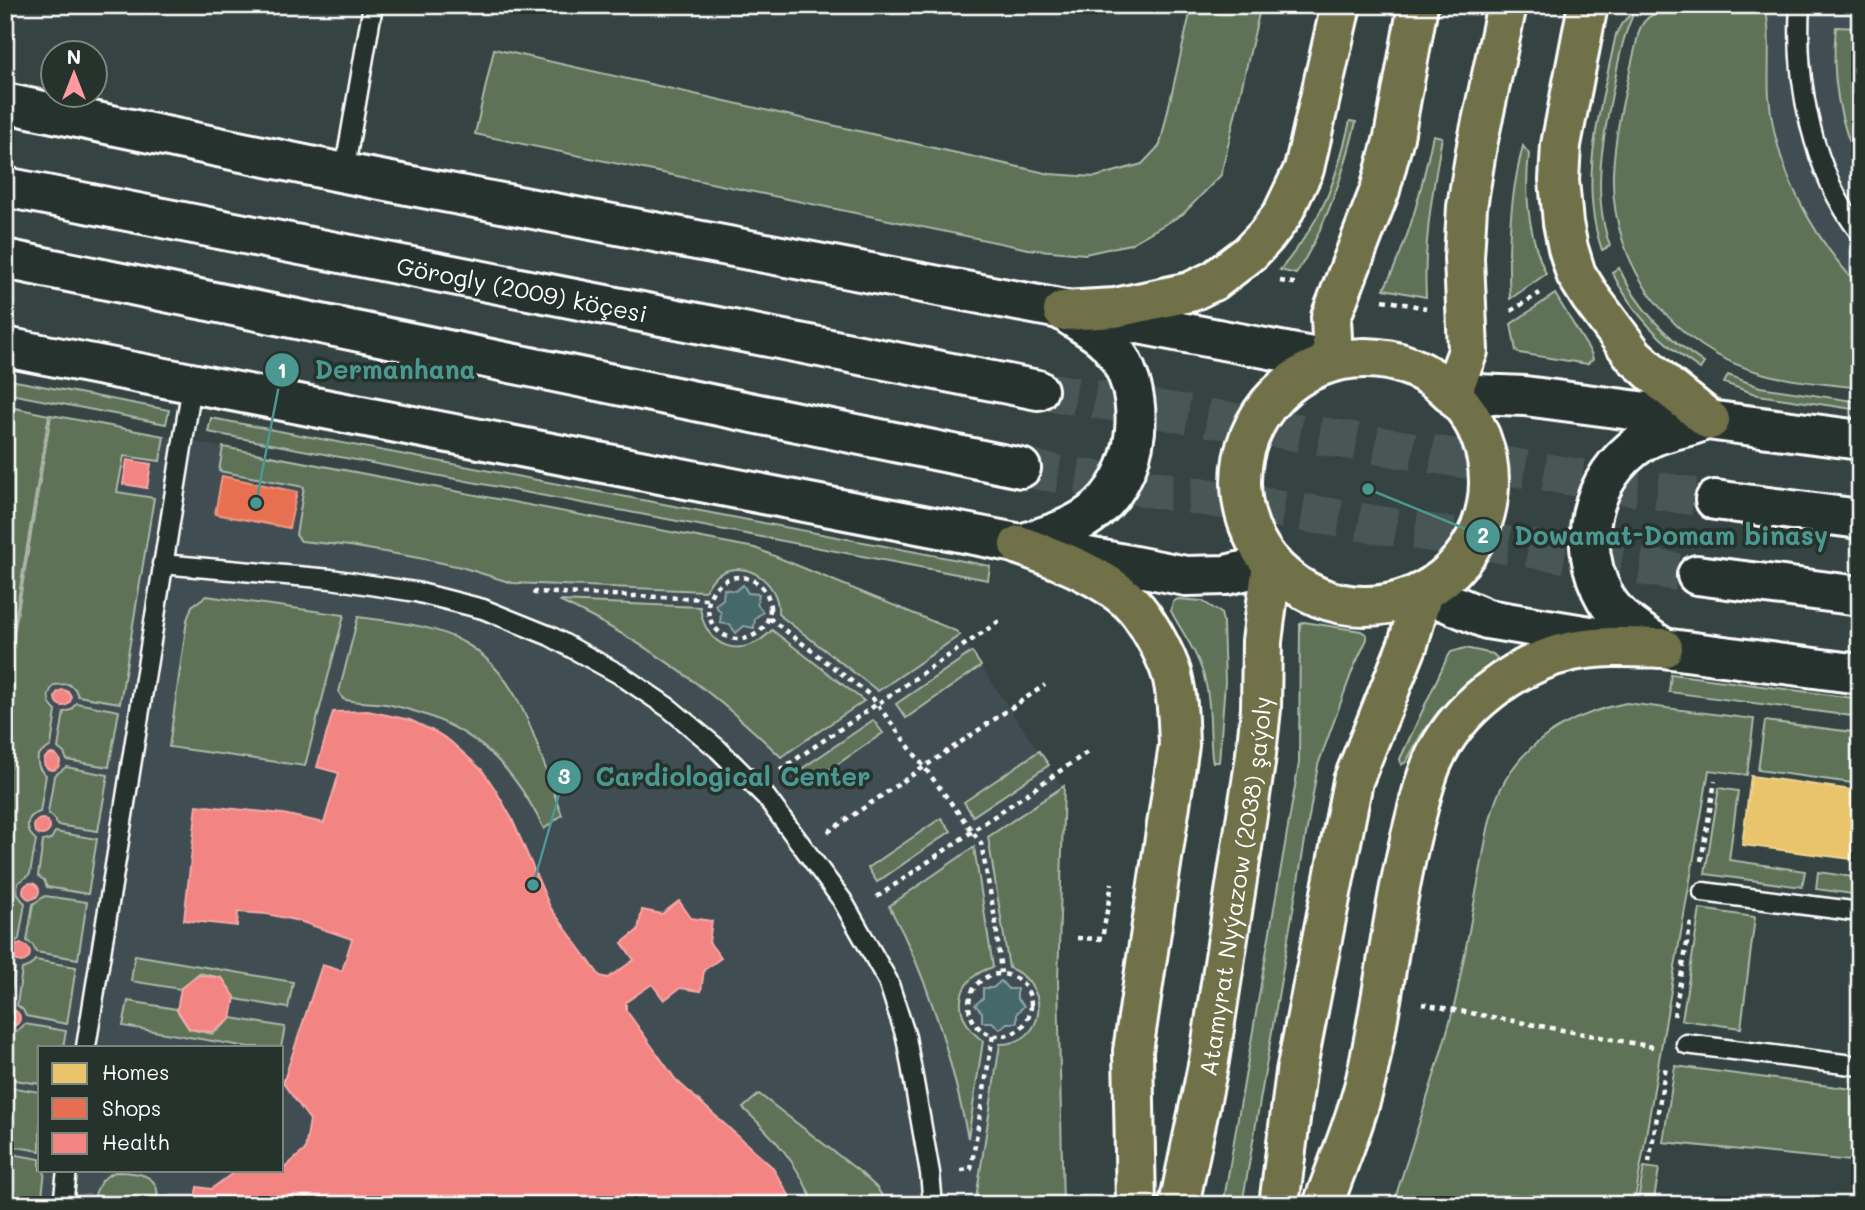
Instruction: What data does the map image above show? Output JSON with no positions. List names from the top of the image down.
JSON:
{
  "streets": {
    "main road": ["Görogly (2009) köçesi", "Atamyrat Nyýazow (2038) şaýoly"]
  },
  "places": ["Dowamat-Domam binasy", "Dermanhana", "Cardiological Center"],
  "legend": ["Homes", "Shops", "Health"],
  "north": "top"
}
